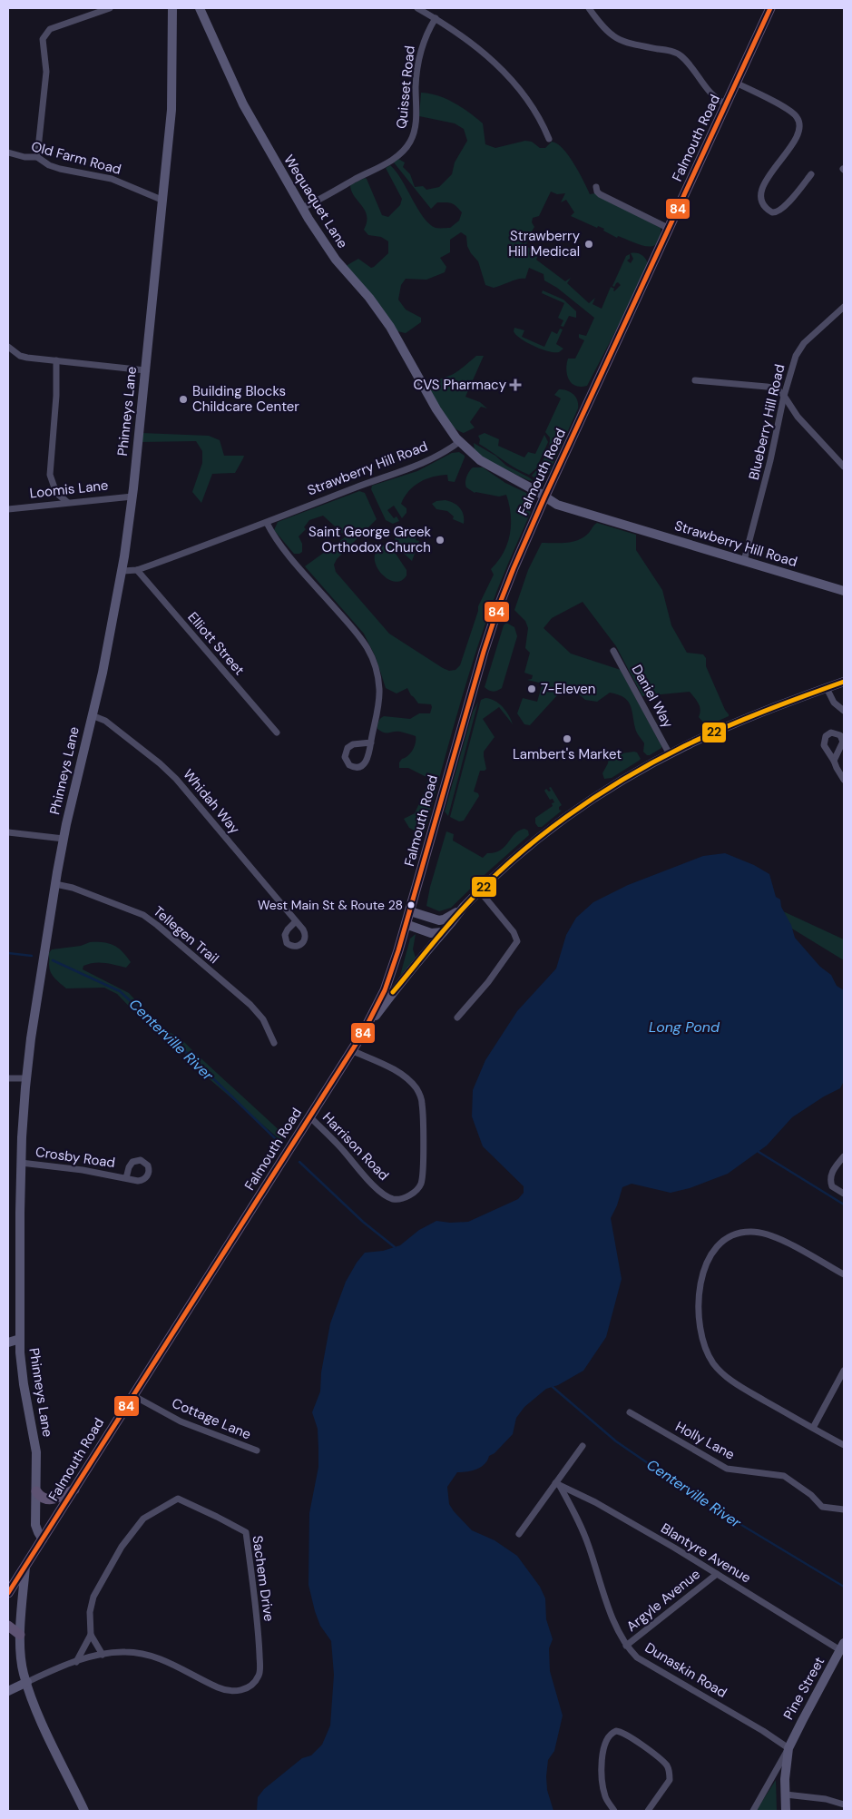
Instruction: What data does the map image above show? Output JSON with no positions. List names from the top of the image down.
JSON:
{
  "streets": {
    "main road": [
      "Falmouth Road",
      "Wequaquet Lane",
      "Phinneys Lane",
      "Strawberry Hill Road",
      "Pine Street"
    ],
    "street": [
      "Quisset Road",
      "Old Farm Road",
      "Blueberry Hill Road",
      "Loomis Lane",
      "Elliott Street",
      "Daniel Way",
      "Whidah Way",
      "Tellegen Trail",
      "Harrison Road",
      "Crosby Road",
      "Cottage Lane",
      "Holly Lane",
      "Blantyre Avenue",
      "Sachem Drive",
      "Argyle Avenue",
      "Dunaskin Road"
    ]
  },
  "crossings": [
    ["Quisset Road", "Wequaquet Lane"],
    ["Falmouth Road", "Phinneys Lane"],
    ["Falmouth Road", "Strawberry Hill Road"],
    ["Falmouth Road", "Harrison Road"],
    ["Falmouth Road", "Cottage Lane"],
    ["Old Farm Road", "Phinneys Lane"],
    ["Wequaquet Lane", "Strawberry Hill Road"],
    ["Phinneys Lane", "Strawberry Hill Road"],
    ["Phinneys Lane", "Loomis Lane"],
    ["Phinneys Lane", "Whidah Way"],
    ["Phinneys Lane", "Tellegen Trail"],
    ["Phinneys Lane", "Crosby Road"],
    ["Blueberry Hill Road", "Strawberry Hill Road"],
    ["Strawberry Hill Road", "Elliott Street"],
    ["Blantyre Avenue", "Argyle Avenue"],
    ["Blantyre Avenue", "Dunaskin Road"],
    ["Blantyre Avenue", "Pine Street"],
    ["Argyle Avenue", "Dunaskin Road"],
    ["Dunaskin Road", "Pine Street"]
  ],
  "water": ["Long Pond", "Centerville River"],
  "places": {
    "other": [
      "Strawberry Hill Medical",
      "Building Blocks Childcare Center",
      "Saint George Greek Orthodox Church",
      "7-Eleven",
      "Lambert's Market",
      "West Main St & Route 28"
    ],
    "health": ["CVS Pharmacy"]
  },
  "lines": ["transit line 84", "transit line 22"]
}
